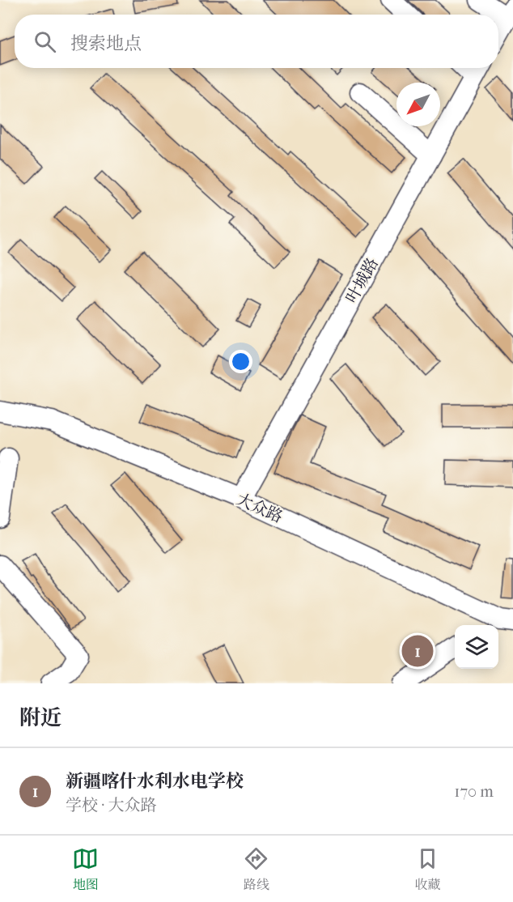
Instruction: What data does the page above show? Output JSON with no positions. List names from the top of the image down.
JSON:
{
  "streets": {
    "street": ["叶城路", "大众路"]
  },
  "crossings": [
    ["叶城路", "大众路"]
  ],
  "north": "bottom left",
  "page": {
    "search": "搜索地点",
    "pins": "1",
    "heading": "附近",
    "list": [
      {
        "mark": "1",
        "name": "新疆喀什水利水电学校",
        "note": "学校 · 大众路",
        "value": "170 m"
      }
    ],
    "nav": ["地图", "路线", "收藏"]
  }
}
